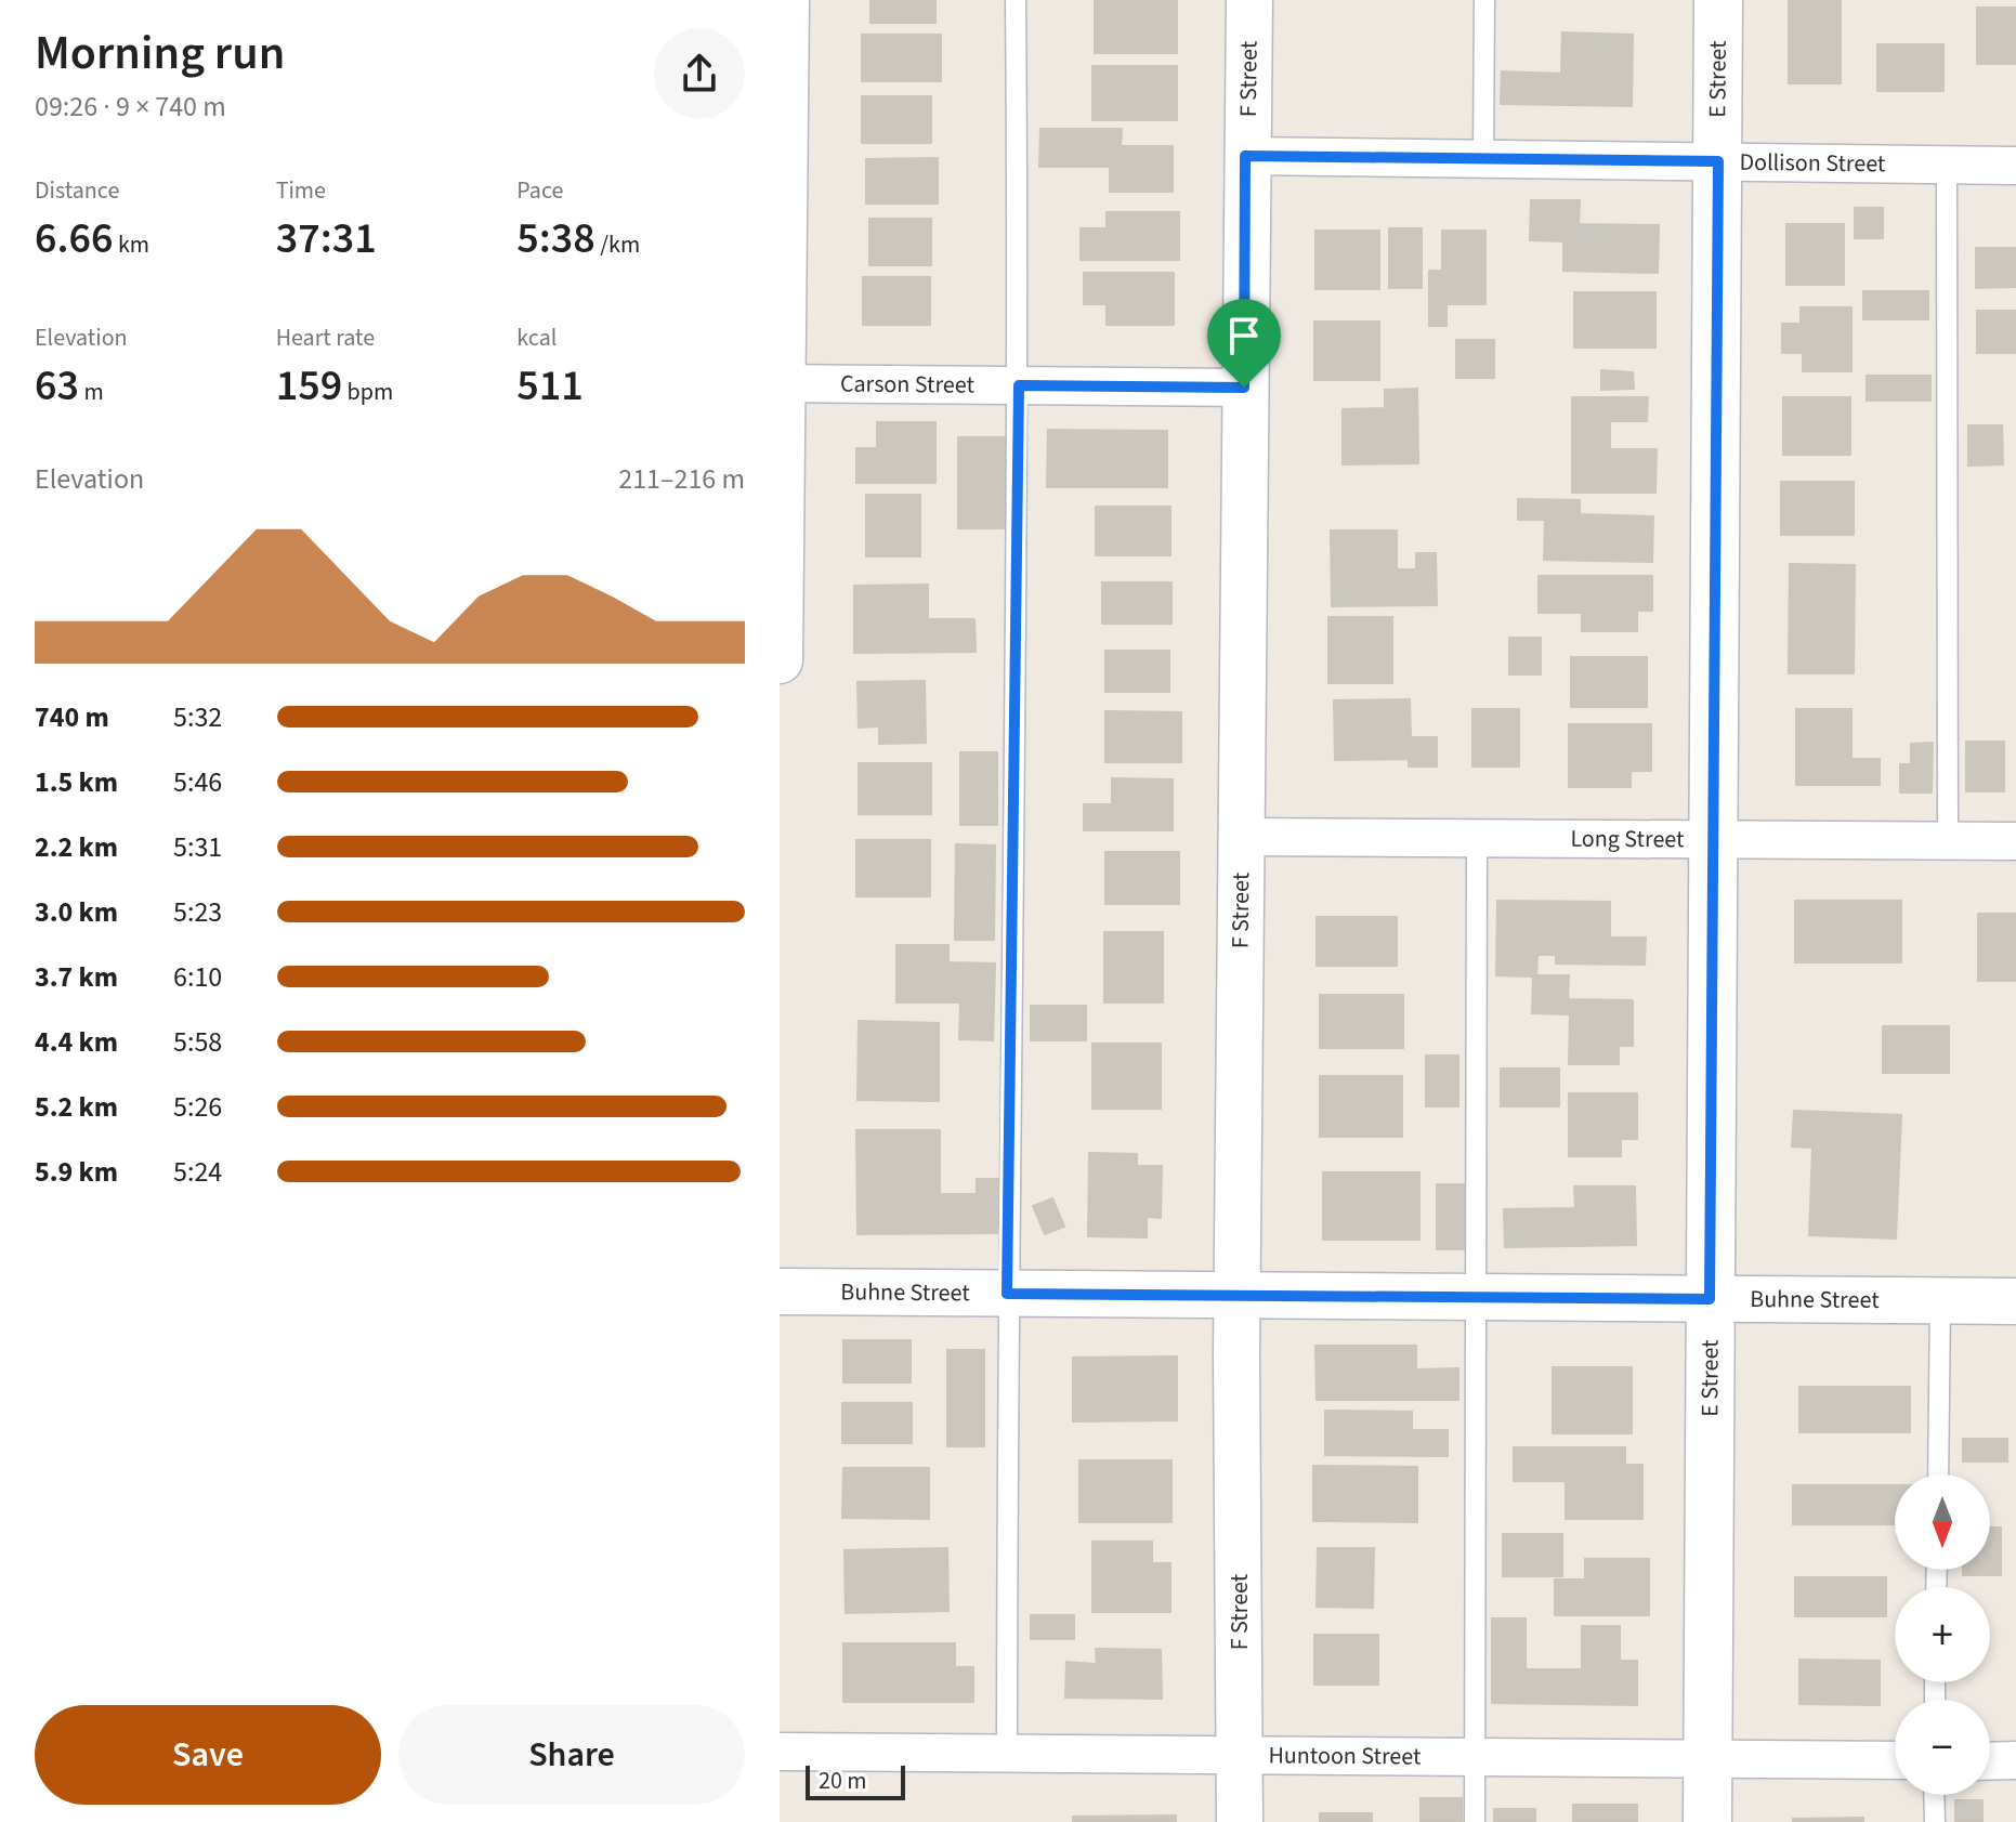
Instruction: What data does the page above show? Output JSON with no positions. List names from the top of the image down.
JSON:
{
  "streets": {
    "main road": ["E Street"],
    "street": [
      "F Street",
      "Dollison Street",
      "Carson Street",
      "Long Street",
      "Buhne Street",
      "Huntoon Street"
    ]
  },
  "crossings": [
    ["F Street", "Dollison Street"],
    ["F Street", "Carson Street"],
    ["F Street", "Long Street"],
    ["F Street", "Buhne Street"],
    ["F Street", "Huntoon Street"],
    ["E Street", "Dollison Street"],
    ["E Street", "Long Street"],
    ["E Street", "Buhne Street"],
    ["E Street", "Huntoon Street"]
  ],
  "scale_bar": "20 m",
  "north": "bottom",
  "page": {
    "heading": ["Morning run", "09:26 · 9 × 740 m"],
    "stats": [
      ["Distance", "6.66 km"],
      ["Time", "37:31"],
      ["Pace", "5:38 /km"],
      ["Elevation", "63 m"],
      ["Heart rate", "159 bpm"],
      ["kcal", "511"]
    ],
    "chart": ["Elevation", "211–216 m"],
    "list": [
      {
        "name": "740 m",
        "note": "5:32"
      },
      {
        "name": "1.5 km",
        "note": "5:46"
      },
      {
        "name": "2.2 km",
        "note": "5:31"
      },
      {
        "name": "3.0 km",
        "note": "5:23"
      },
      {
        "name": "3.7 km",
        "note": "6:10"
      },
      {
        "name": "4.4 km",
        "note": "5:58"
      },
      {
        "name": "5.2 km",
        "note": "5:26"
      },
      {
        "name": "5.9 km",
        "note": "5:24"
      }
    ],
    "map_buttons": ["+", "−"],
    "buttons": ["Save", "Share"],
    "scale": "20 m"
  }
}
